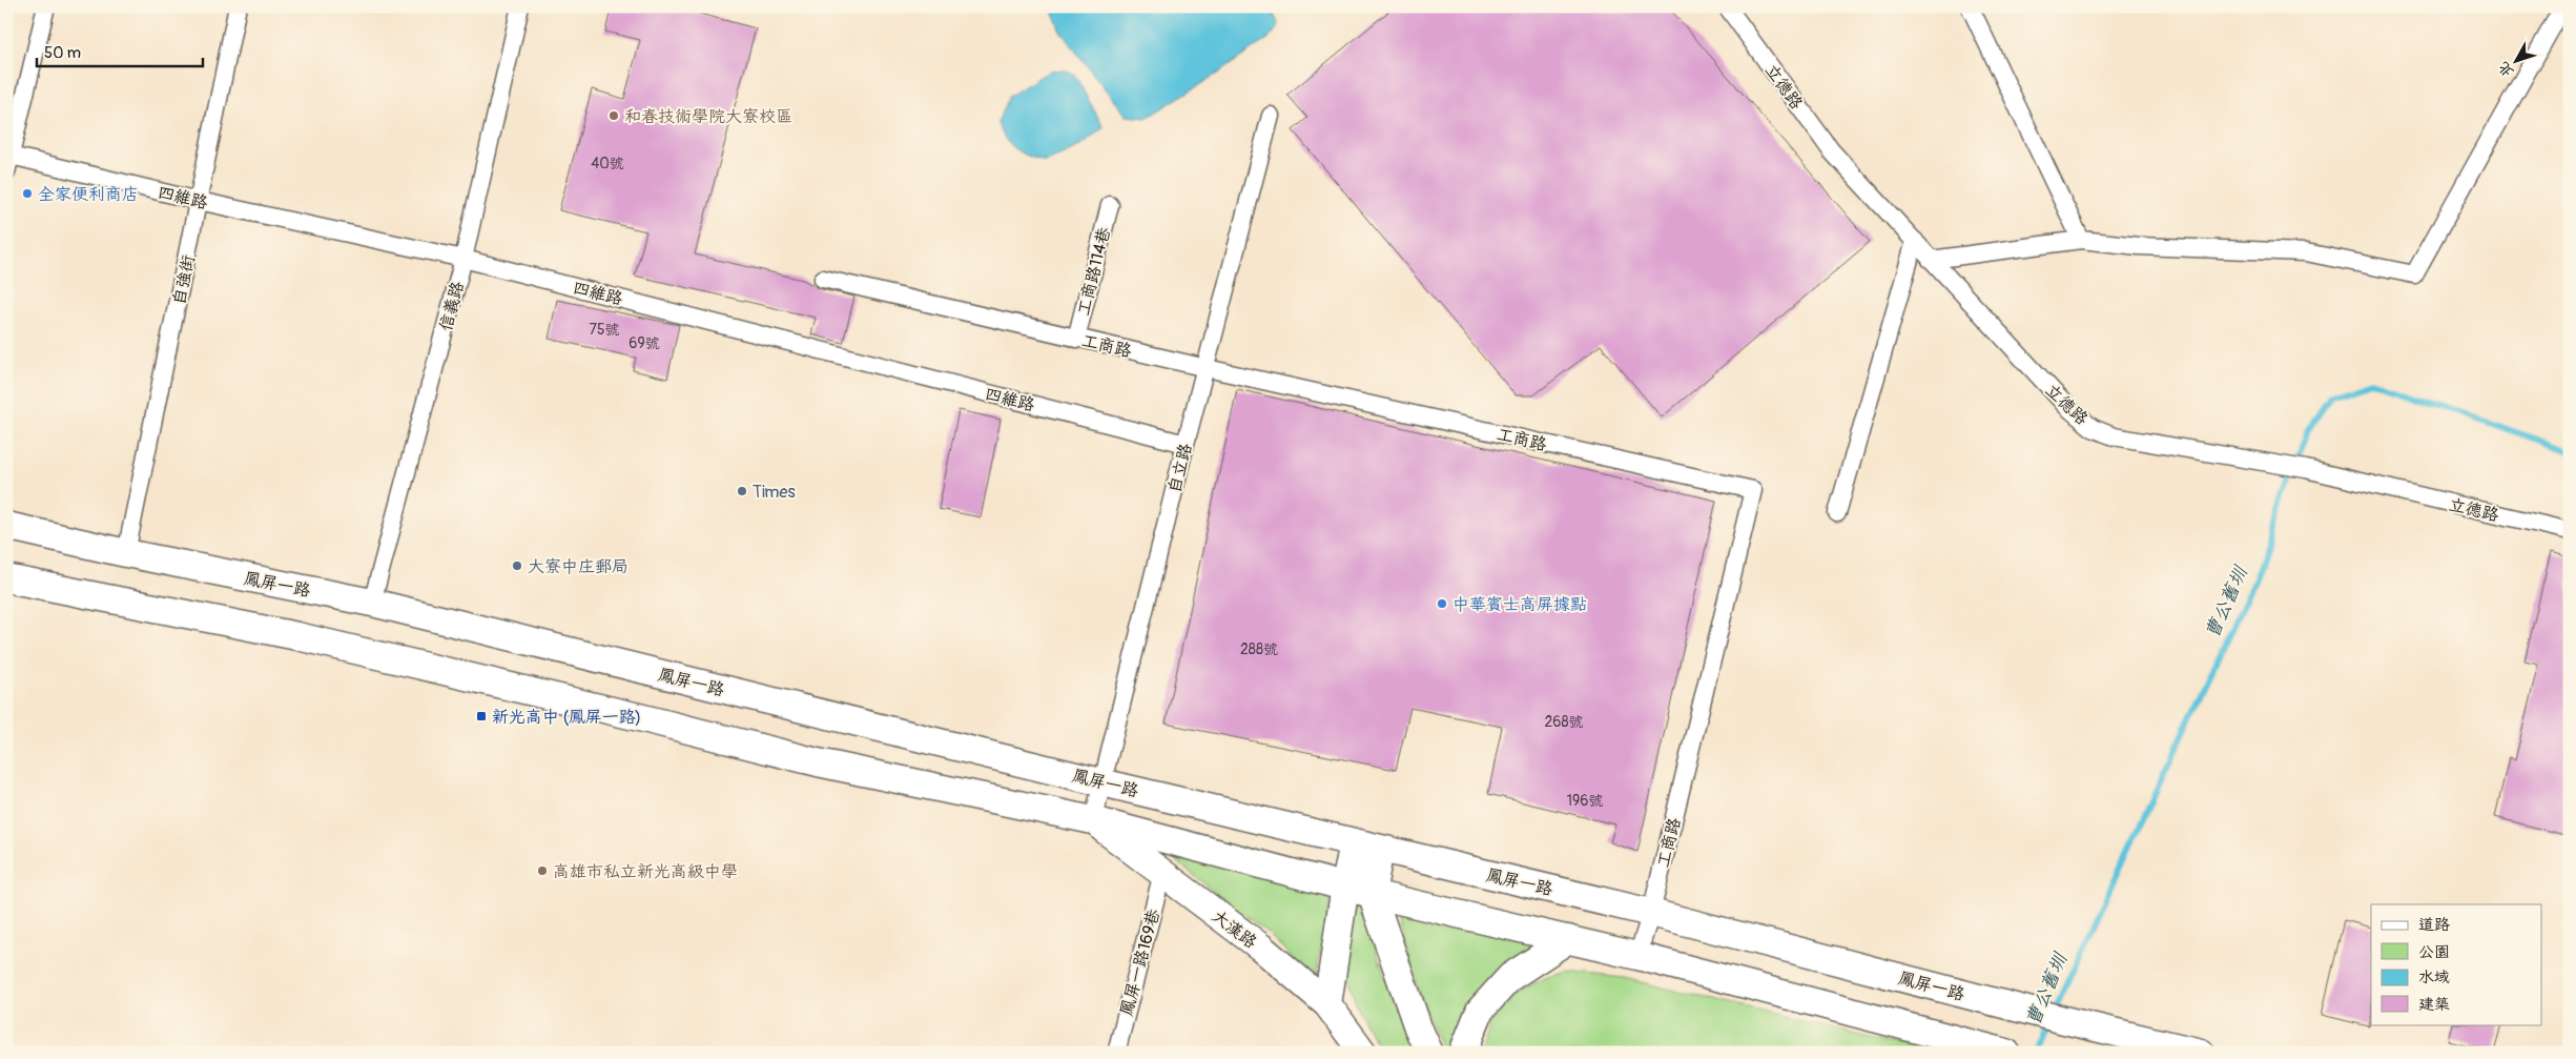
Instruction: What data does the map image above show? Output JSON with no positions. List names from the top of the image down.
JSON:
{
  "streets": {
    "main road": ["鳳屏一路", "大漢路"],
    "street": [
      "立德路",
      "四維路",
      "工商路114巷",
      "自強街",
      "信義路",
      "工商路",
      "自立路",
      "鳳屏一路169巷"
    ]
  },
  "crossings": [
    ["四維路", "自強街"],
    ["四維路", "信義路"],
    ["四維路", "自立路"],
    ["工商路114巷", "工商路"],
    ["自強街", "鳳屏一路"],
    ["信義路", "鳳屏一路"],
    ["工商路", "自立路"],
    ["工商路", "鳳屏一路"],
    ["自立路", "鳳屏一路"],
    ["自立路", "大漢路"],
    ["大漢路", "鳳屏一路169巷"]
  ],
  "water": ["曹公舊圳"],
  "places": {
    "other": [
      "和春技術學院大寮校區",
      "全家便利商店",
      "Times",
      "大寮中庄郵局",
      "中華賓士高屏據點",
      "高雄市私立新光高級中學"
    ],
    "transit": ["新光高中 (鳳屏一路)"]
  },
  "house_numbers": [
    "40號",
    "75號",
    "69號",
    "288號",
    "268號",
    "196號"
  ],
  "legend": [
    "道路",
    "公園",
    "水域",
    "建築"
  ],
  "scale_bar": "50 m",
  "north": "bottom left"
}
